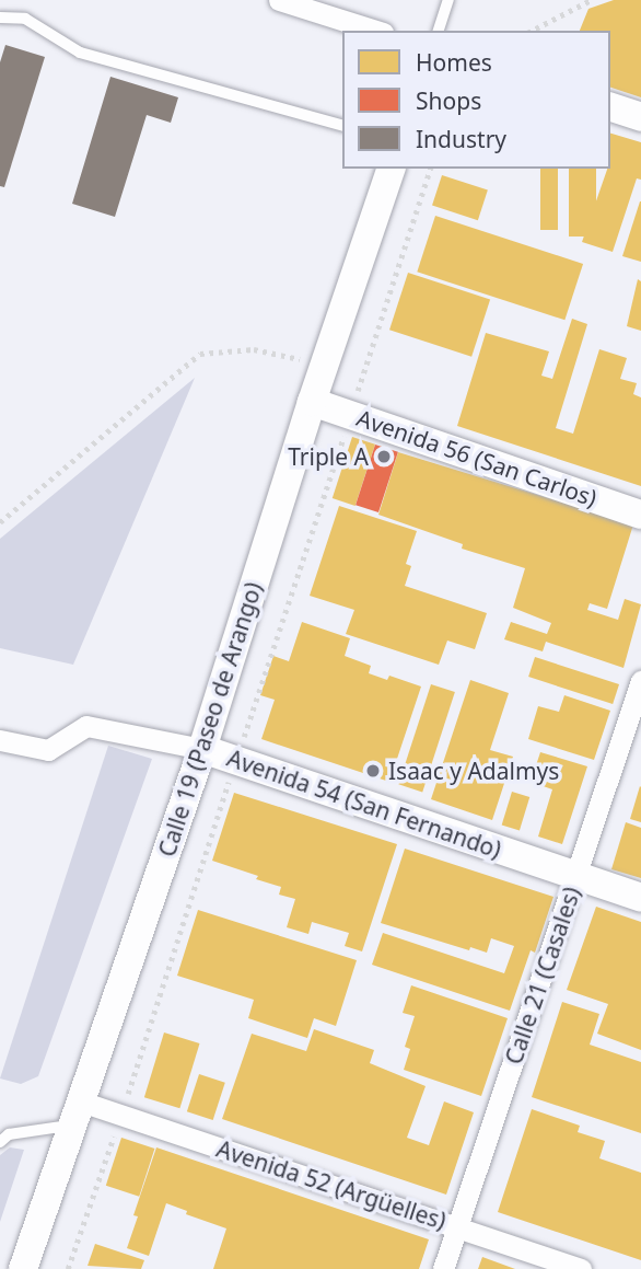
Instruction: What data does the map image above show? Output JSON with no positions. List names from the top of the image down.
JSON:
{
  "streets": {
    "main road": ["Avenida 56 (San Carlos)", "Calle 19 (Paseo de Arango)", "Avenida 54 (San Fernando)"],
    "street": ["Calle 21 (Casales)", "Avenida 52 (Argüelles)"]
  },
  "crossings": [
    ["Avenida 56 (San Carlos)", "Calle 19 (Paseo de Arango)"],
    ["Calle 19 (Paseo de Arango)", "Avenida 54 (San Fernando)"],
    ["Calle 19 (Paseo de Arango)", "Avenida 52 (Argüelles)"],
    ["Avenida 54 (San Fernando)", "Calle 21 (Casales)"],
    ["Calle 21 (Casales)", "Avenida 52 (Argüelles)"]
  ],
  "places": ["Triple A", "Isaac y Adalmys"],
  "legend": ["Homes", "Shops", "Industry"]
}
